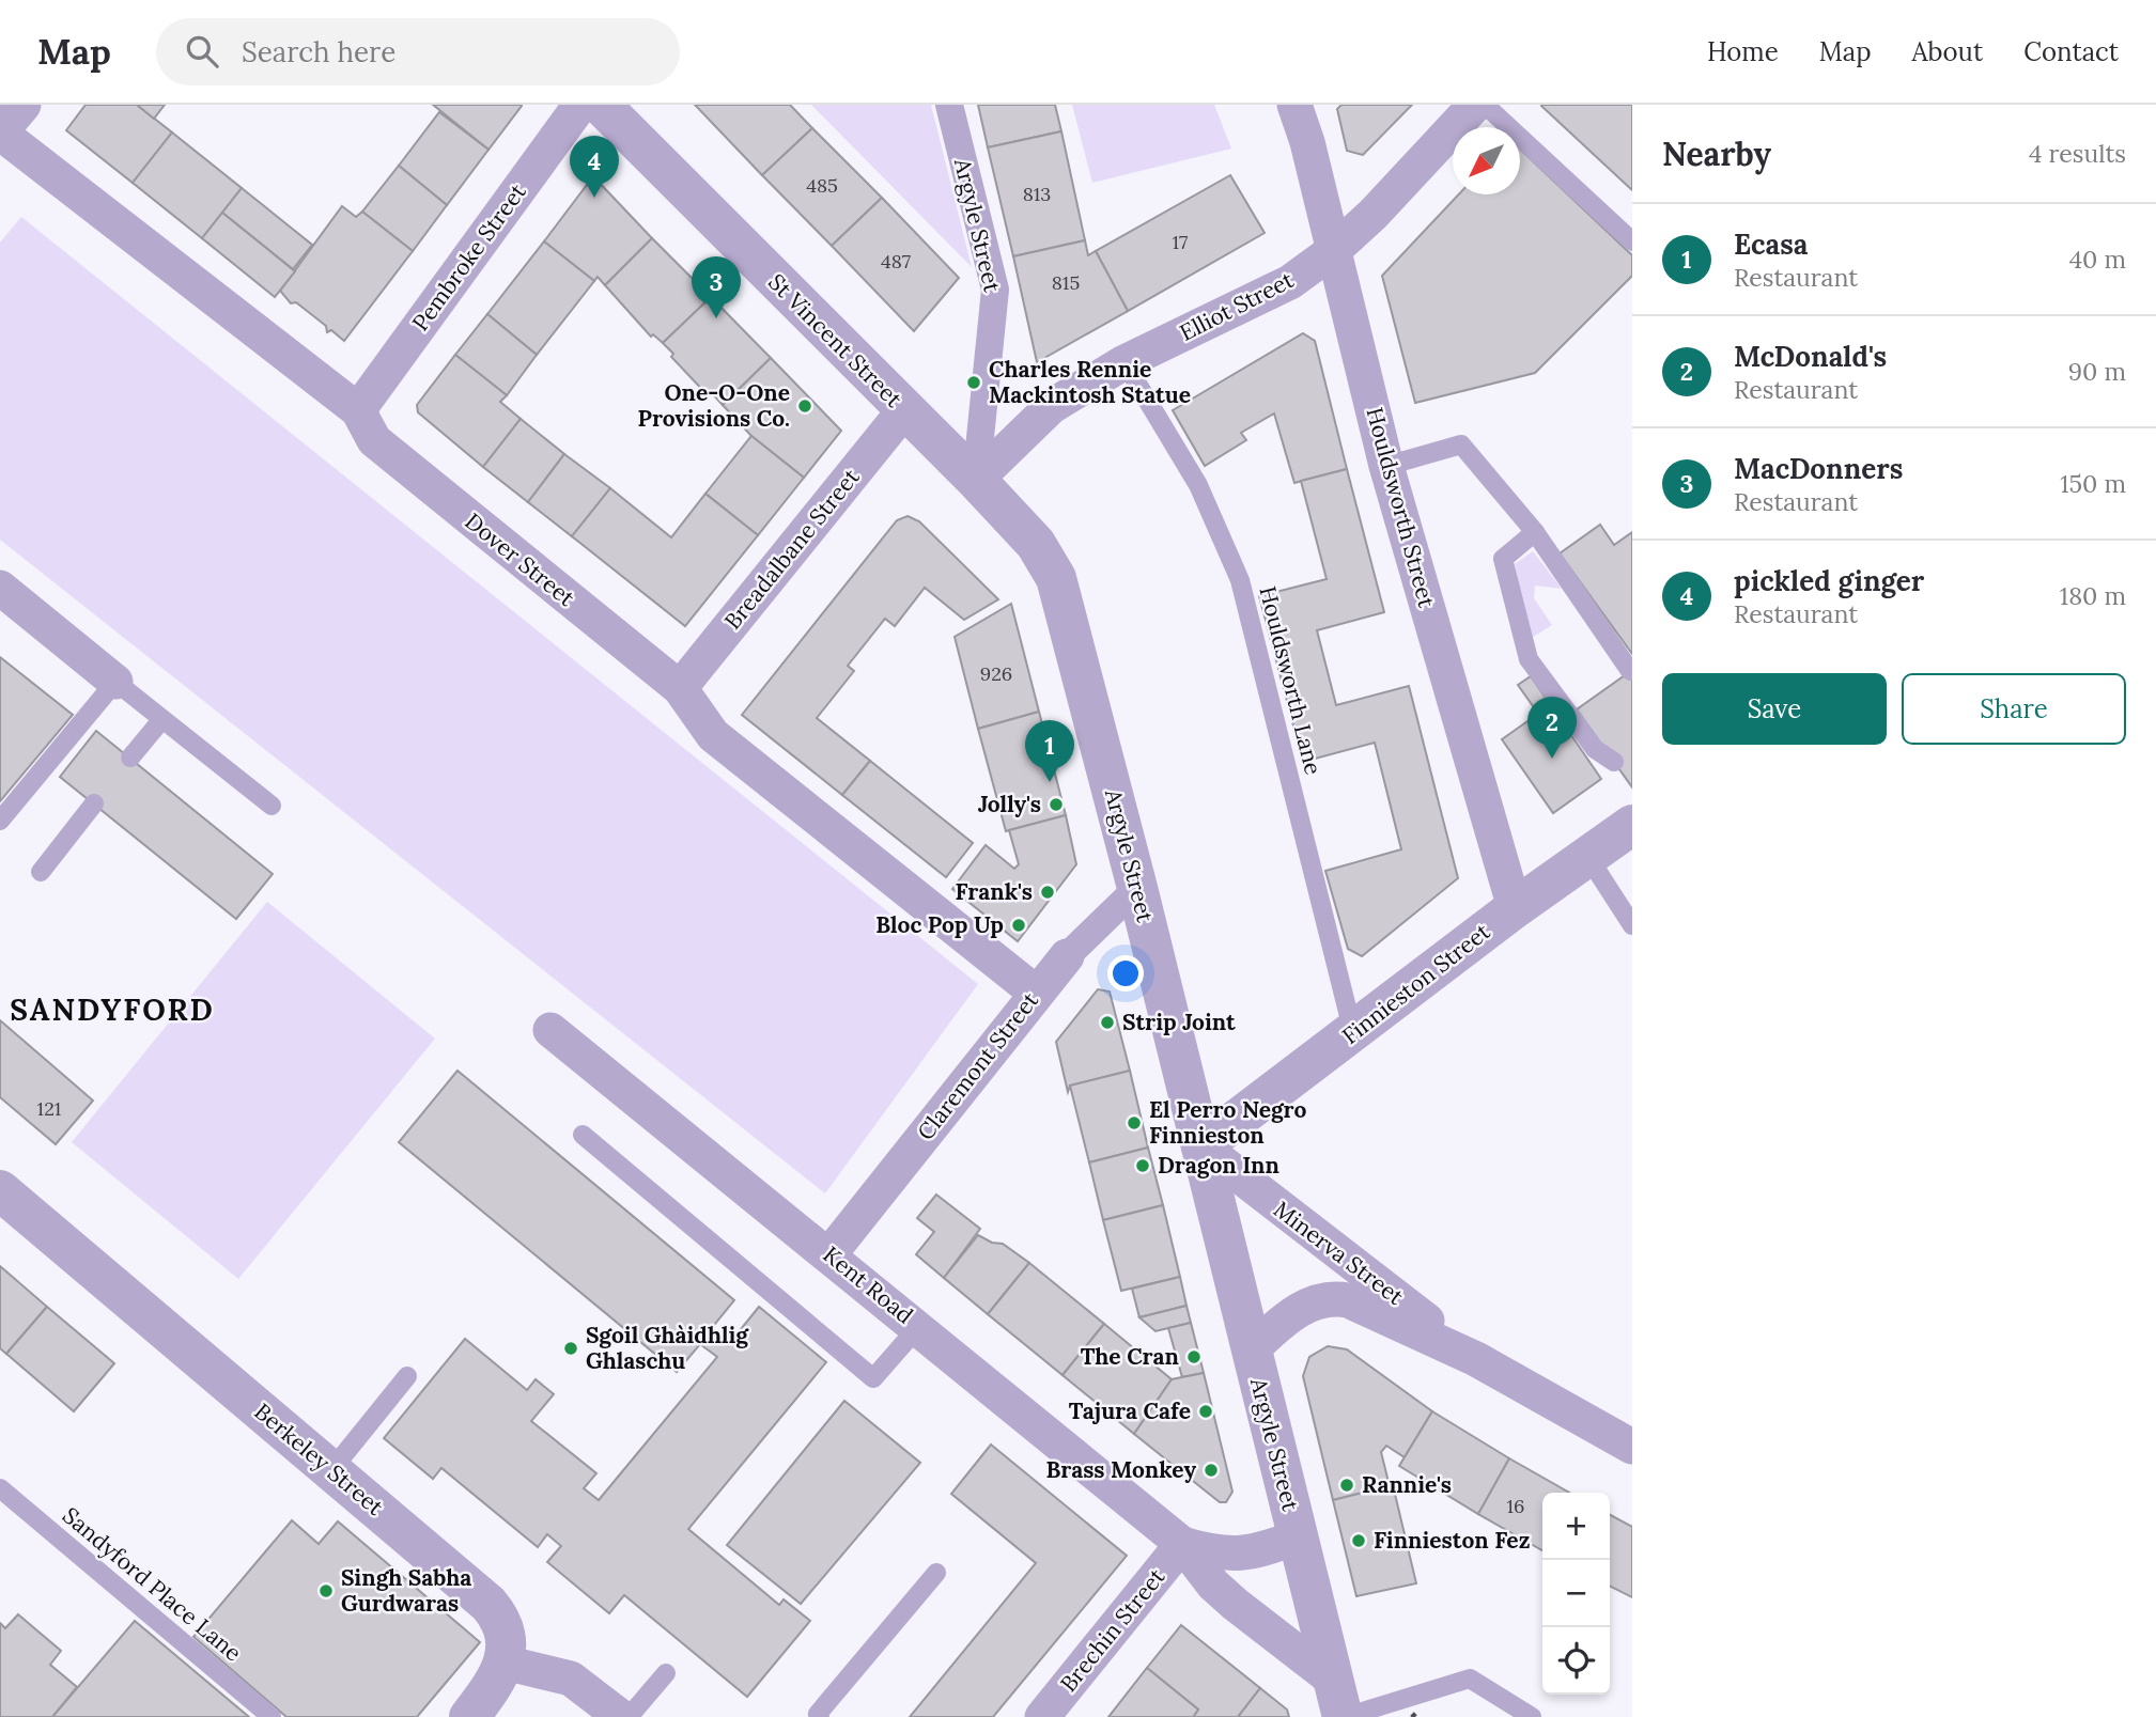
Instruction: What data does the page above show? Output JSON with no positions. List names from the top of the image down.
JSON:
{
  "streets": {
    "street": [
      "Argyle Street",
      "Pembroke Street",
      "Elliot Street",
      "St Vincent Street",
      "Houldsworth Street",
      "Breadalbane Street",
      "Dover Street",
      "Finnieston Street",
      "Claremont Street",
      "Minerva Street",
      "Kent Road",
      "Berkeley Street",
      "Brechin Street"
    ],
    "lane": ["Houldsworth Lane", "Sandyford Place Lane"]
  },
  "crossings": [
    ["Argyle Street", "Elliot Street"],
    ["Argyle Street", "St Vincent Street"],
    ["Argyle Street", "Finnieston Street"],
    ["Argyle Street", "Claremont Street"],
    ["Argyle Street", "Minerva Street"],
    ["Argyle Street", "Kent Road"],
    ["Pembroke Street", "Dover Street"],
    ["Elliot Street", "St Vincent Street"],
    ["Elliot Street", "Houldsworth Street"],
    ["Elliot Street", "Houldsworth Lane"],
    ["St Vincent Street", "Breadalbane Street"],
    ["Houldsworth Street", "Finnieston Street"],
    ["Breadalbane Street", "Dover Street"],
    ["Dover Street", "Claremont Street"],
    ["Houldsworth Lane", "Finnieston Street"],
    ["Finnieston Street", "Minerva Street"],
    ["Claremont Street", "Kent Road"],
    ["Kent Road", "Brechin Street"]
  ],
  "districts": ["SANDYFORD"],
  "places": [
    "Charles Rennie Mackintosh Statue",
    "One-O-One Provisions Co.",
    "Jolly's",
    "Frank's",
    "Bloc Pop Up",
    "Strip Joint",
    "El Perro Negro Finnieston",
    "Dragon Inn",
    "Sgoil Ghàidhlig Ghlaschu",
    "The Cran",
    "Tajura Cafe",
    "Brass Monkey",
    "Rannie's",
    "Finnieston Fez",
    "Singh Sabha Gurdwaras"
  ],
  "house_numbers": [
    "485",
    "813",
    "17",
    "487",
    "815",
    "926",
    "121",
    "16"
  ],
  "north": "bottom left",
  "page": {
    "header": "Map",
    "search": "Search here",
    "nav": [
      "Home",
      "Map",
      "About",
      "Contact"
    ],
    "heading": ["Nearby", "4 results"],
    "pins": [
      "4",
      "3",
      "2",
      "1"
    ],
    "list": [
      {
        "mark": "1",
        "name": "Ecasa",
        "note": "Restaurant",
        "value": "40 m"
      },
      {
        "mark": "2",
        "name": "McDonald's",
        "note": "Restaurant",
        "value": "90 m"
      },
      {
        "mark": "3",
        "name": "MacDonners",
        "note": "Restaurant",
        "value": "150 m"
      },
      {
        "mark": "4",
        "name": "pickled ginger",
        "note": "Restaurant",
        "value": "180 m"
      }
    ],
    "buttons": ["Save", "Share"],
    "map_buttons": ["+", "−"]
  }
}
